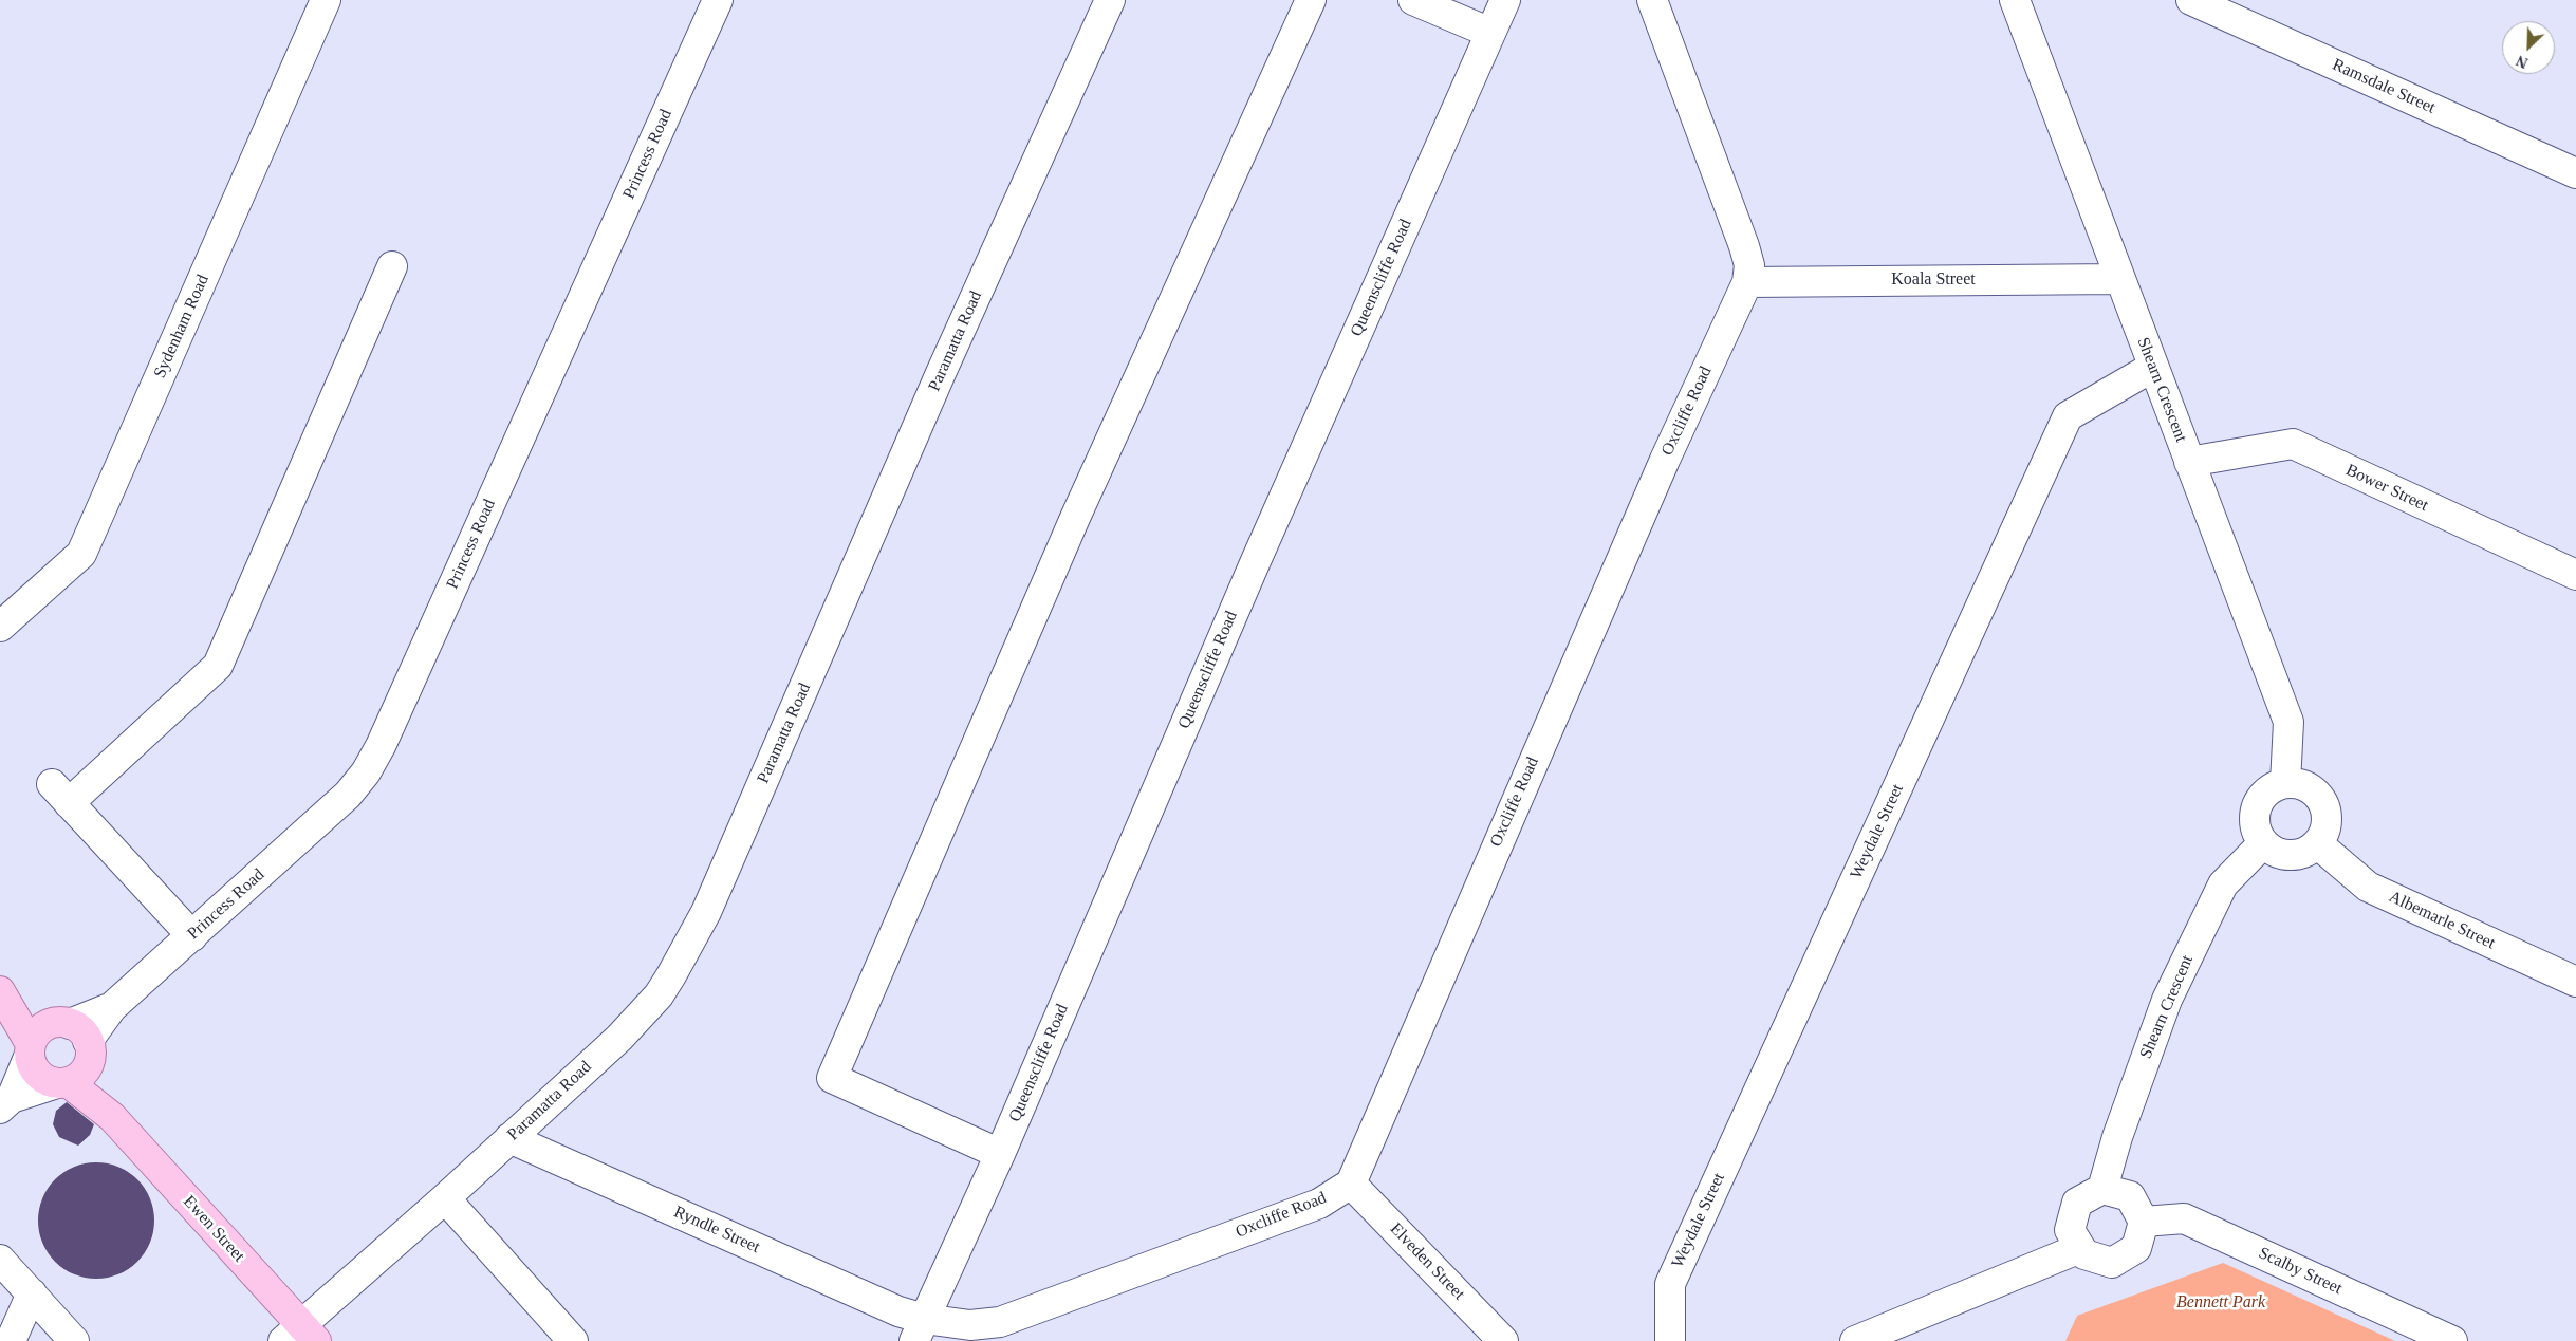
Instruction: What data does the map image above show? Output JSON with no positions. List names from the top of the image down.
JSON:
{
  "streets": {
    "main road": ["Ewen Street"],
    "street": [
      "Ramsdale Street",
      "Princess Road",
      "Queenscliffe Road",
      "Koala Street",
      "Sydenham Road",
      "Paramatta Road",
      "Shearn Crescent",
      "Oxcliffe Road",
      "Bower Street",
      "Weydale Street",
      "Albemarle Street",
      "Ryndle Street",
      "Elveden Street",
      "Scalby Street"
    ]
  },
  "crossings": [
    ["Princess Road", "Ewen Street"],
    ["Queenscliffe Road", "Oxcliffe Road"],
    ["Queenscliffe Road", "Ryndle Street"],
    ["Koala Street", "Shearn Crescent"],
    ["Koala Street", "Oxcliffe Road"],
    ["Paramatta Road", "Ewen Street"],
    ["Paramatta Road", "Ryndle Street"],
    ["Shearn Crescent", "Bower Street"],
    ["Shearn Crescent", "Weydale Street"],
    ["Shearn Crescent", "Albemarle Street"],
    ["Shearn Crescent", "Scalby Street"],
    ["Oxcliffe Road", "Ryndle Street"],
    ["Oxcliffe Road", "Elveden Street"]
  ],
  "parks": ["Bennett Park"],
  "north": "bottom left"
}
